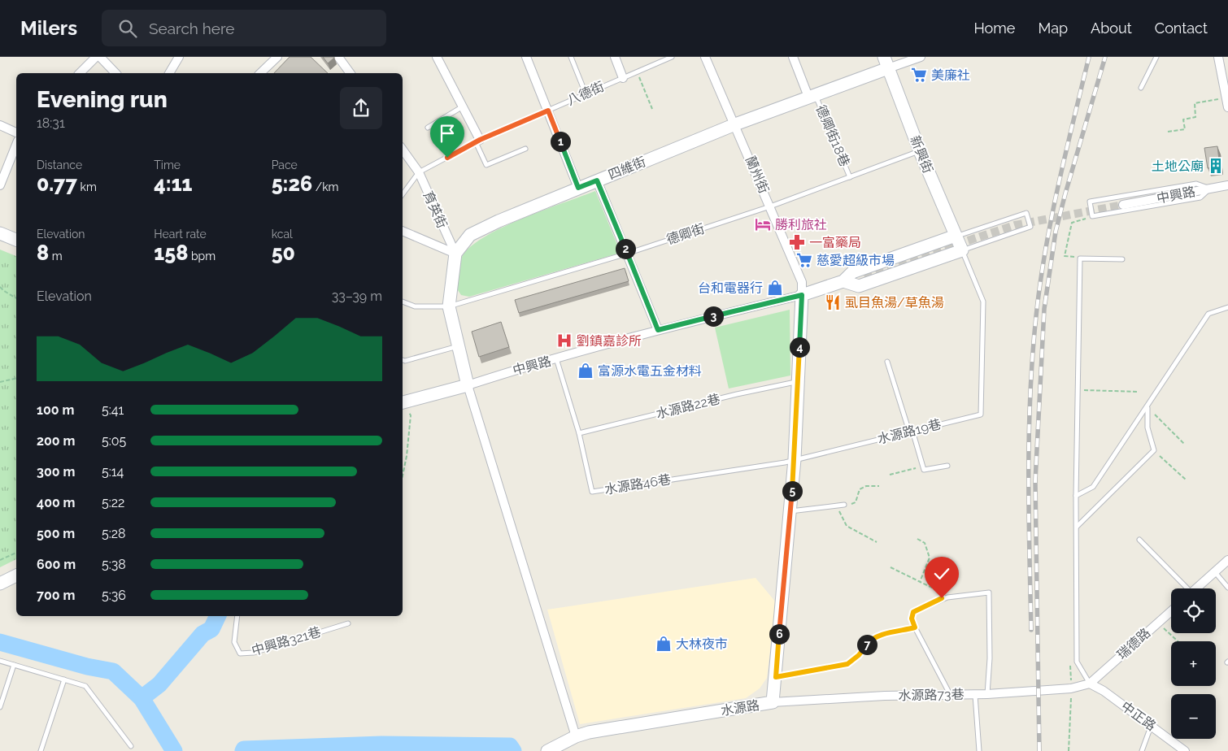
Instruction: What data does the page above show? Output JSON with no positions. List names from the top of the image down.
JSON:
{
  "streets": {
    "street": [
      "新興街",
      "四維街",
      "蘭州街",
      "中興路",
      "育英街",
      "瑞德路",
      "水源路73巷",
      "水源路",
      "中正路"
    ],
    "lane": [
      "八德街",
      "德卿街18巷",
      "德卿街",
      "水源路22巷",
      "水源路19巷",
      "水源路46巷",
      "中興路321巷"
    ]
  },
  "crossings": [
    ["八德街", "育英街"],
    ["德卿街18巷", "四維街"],
    ["德卿街18巷", "德卿街"],
    ["新興街", "四維街"],
    ["新興街", "德卿街"],
    ["新興街", "水源路19巷"],
    ["四維街", "蘭州街"],
    ["四維街", "育英街"],
    ["蘭州街", "中興路"],
    ["蘭州街", "德卿街"],
    ["蘭州街", "水源路"],
    ["中興路", "水源路46巷"],
    ["中興路", "水源路"],
    ["水源路22巷", "水源路46巷"],
    ["水源路22巷", "水源路"],
    ["水源路19巷", "水源路46巷"],
    ["水源路19巷", "水源路"],
    ["水源路46巷", "水源路"],
    ["瑞德路", "水源路73巷"],
    ["瑞德路", "中正路"],
    ["水源路73巷", "水源路"],
    ["水源路73巷", "中正路"]
  ],
  "places": {
    "supermarket": ["美廉社", "慈愛超級市場"],
    "building": ["土地公廟"],
    "hotel": ["勝利旅社"],
    "pharmacy": ["一富藥局"],
    "shop": ["台和電器行", "富源水電五金材料", "大林夜市"],
    "restaurant": ["虱目魚湯/草魚湯"],
    "hospital": ["劉鎮嘉診所"]
  },
  "page": {
    "header": "Milers",
    "search": "Search here",
    "nav": [
      "Home",
      "Map",
      "About",
      "Contact"
    ],
    "heading": ["Evening run", "18:31"],
    "pins": [
      "1",
      "2",
      "3",
      "4",
      "5",
      "6",
      "7"
    ],
    "stats": [
      ["Distance", "0.77 km"],
      ["Time", "4:11"],
      ["Pace", "5:26 /km"],
      ["Elevation", "8 m"],
      ["Heart rate", "158 bpm"],
      ["kcal", "50"]
    ],
    "chart": ["Elevation", "33–39 m"],
    "list": [
      {
        "name": "100 m",
        "note": "5:41"
      },
      {
        "name": "200 m",
        "note": "5:05"
      },
      {
        "name": "300 m",
        "note": "5:14"
      },
      {
        "name": "400 m",
        "note": "5:22"
      },
      {
        "name": "500 m",
        "note": "5:28"
      },
      {
        "name": "600 m",
        "note": "5:38"
      },
      {
        "name": "700 m",
        "note": "5:36"
      }
    ],
    "map_buttons": ["+", "−"]
  }
}
